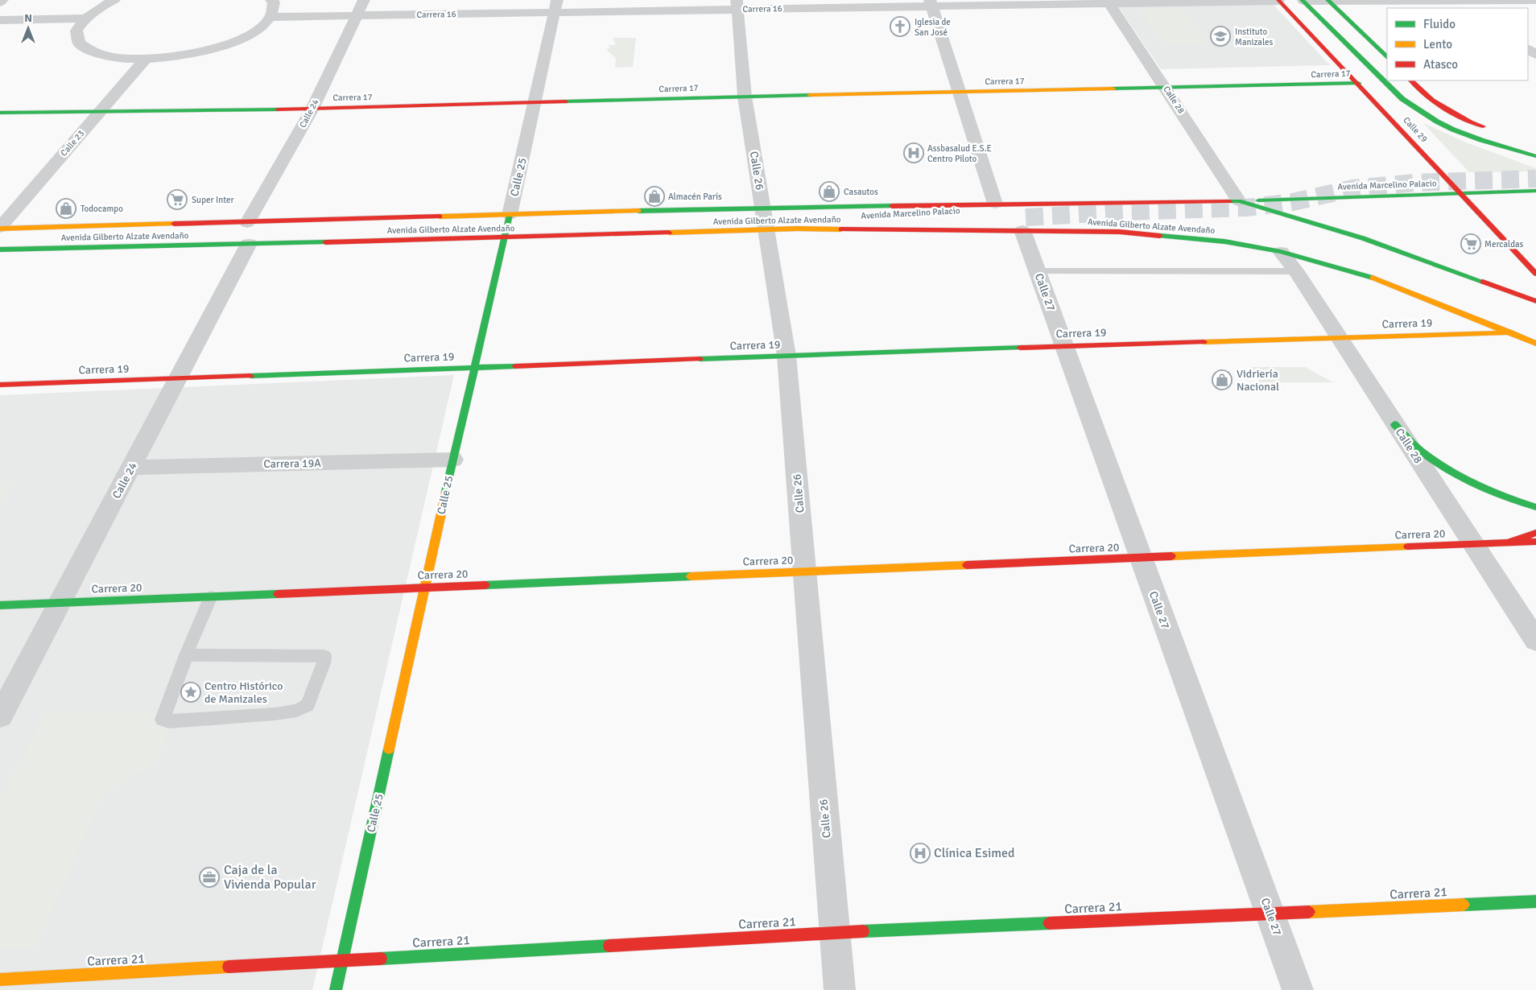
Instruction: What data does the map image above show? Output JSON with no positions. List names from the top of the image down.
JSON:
{
  "streets": {
    "main road": [
      "Carrera 17",
      "Calle 29",
      "Calle 25",
      "Avenida Marcelino Palacio",
      "Avenida Gilberto Alzate Avendaño",
      "Carrera 19",
      "Carrera 20",
      "Carrera 21"
    ],
    "street": [
      "Carrera 16",
      "Calle 28",
      "Calle 24",
      "Calle 23",
      "Calle 26",
      "Calle 27",
      "Carrera 19A"
    ]
  },
  "crossings": [
    ["Carrera 16", "Calle 28"],
    ["Carrera 16", "Calle 24"],
    ["Carrera 16", "Calle 29"],
    ["Carrera 16", "Calle 26"],
    ["Carrera 16", "Calle 25"],
    ["Carrera 17", "Calle 28"],
    ["Carrera 17", "Calle 24"],
    ["Carrera 17", "Calle 29"],
    ["Carrera 17", "Calle 23"],
    ["Carrera 17", "Calle 26"],
    ["Carrera 17", "Calle 25"],
    ["Calle 28", "Avenida Marcelino Palacio"],
    ["Calle 28", "Avenida Gilberto Alzate Avendaño"],
    ["Calle 28", "Carrera 19"],
    ["Calle 28", "Carrera 20"],
    ["Calle 24", "Avenida Gilberto Alzate Avendaño"],
    ["Calle 24", "Carrera 19"],
    ["Calle 24", "Carrera 19A"],
    ["Calle 24", "Carrera 20"],
    ["Calle 29", "Avenida Marcelino Palacio"],
    ["Calle 23", "Avenida Gilberto Alzate Avendaño"],
    ["Calle 26", "Avenida Gilberto Alzate Avendaño"],
    ["Calle 26", "Carrera 19"],
    ["Calle 26", "Carrera 20"],
    ["Calle 26", "Carrera 21"],
    ["Calle 25", "Avenida Gilberto Alzate Avendaño"],
    ["Calle 25", "Carrera 19"],
    ["Calle 25", "Carrera 19A"],
    ["Calle 25", "Carrera 20"],
    ["Calle 25", "Carrera 21"],
    ["Avenida Marcelino Palacio", "Avenida Gilberto Alzate Avendaño"],
    ["Avenida Gilberto Alzate Avendaño", "Calle 27"],
    ["Avenida Gilberto Alzate Avendaño", "Carrera 19"],
    ["Calle 27", "Carrera 19"],
    ["Calle 27", "Carrera 20"],
    ["Calle 27", "Carrera 21"]
  ],
  "places": {
    "church": ["Iglesia de San José"],
    "school or university": ["Instituto Manizales"],
    "hospital": ["Assbasalud E.S.E Centro Piloto", "Clínica Esimed"],
    "shop": [
      "Casautos",
      "Almacén París",
      "Todocampo",
      "Vidriería Nacional"
    ],
    "supermarket": ["Super Inter", "Mercaldas"],
    "place": ["Centro Histórico de Manizales"],
    "office": ["Caja de la Vivienda Popular"]
  },
  "legend": ["Fluido", "Lento", "Atasco"],
  "north": "top"
}
